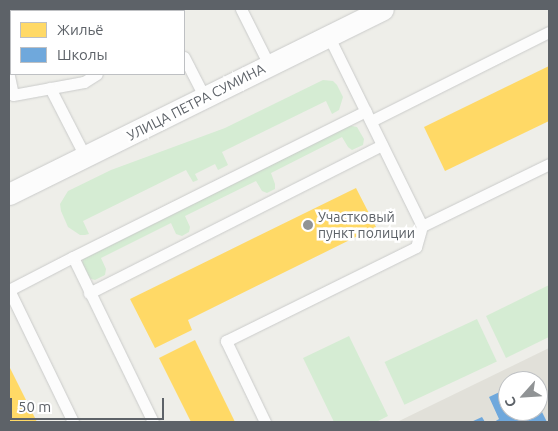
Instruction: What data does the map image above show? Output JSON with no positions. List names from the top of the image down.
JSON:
{
  "streets": {
    "street": ["УЛИЦА ПЕТРА СУМИНА"]
  },
  "places": ["Участковый пункт полиции"],
  "legend": ["Жильё", "Школы"],
  "scale_bar": "50 m",
  "north": "bottom left"
}
